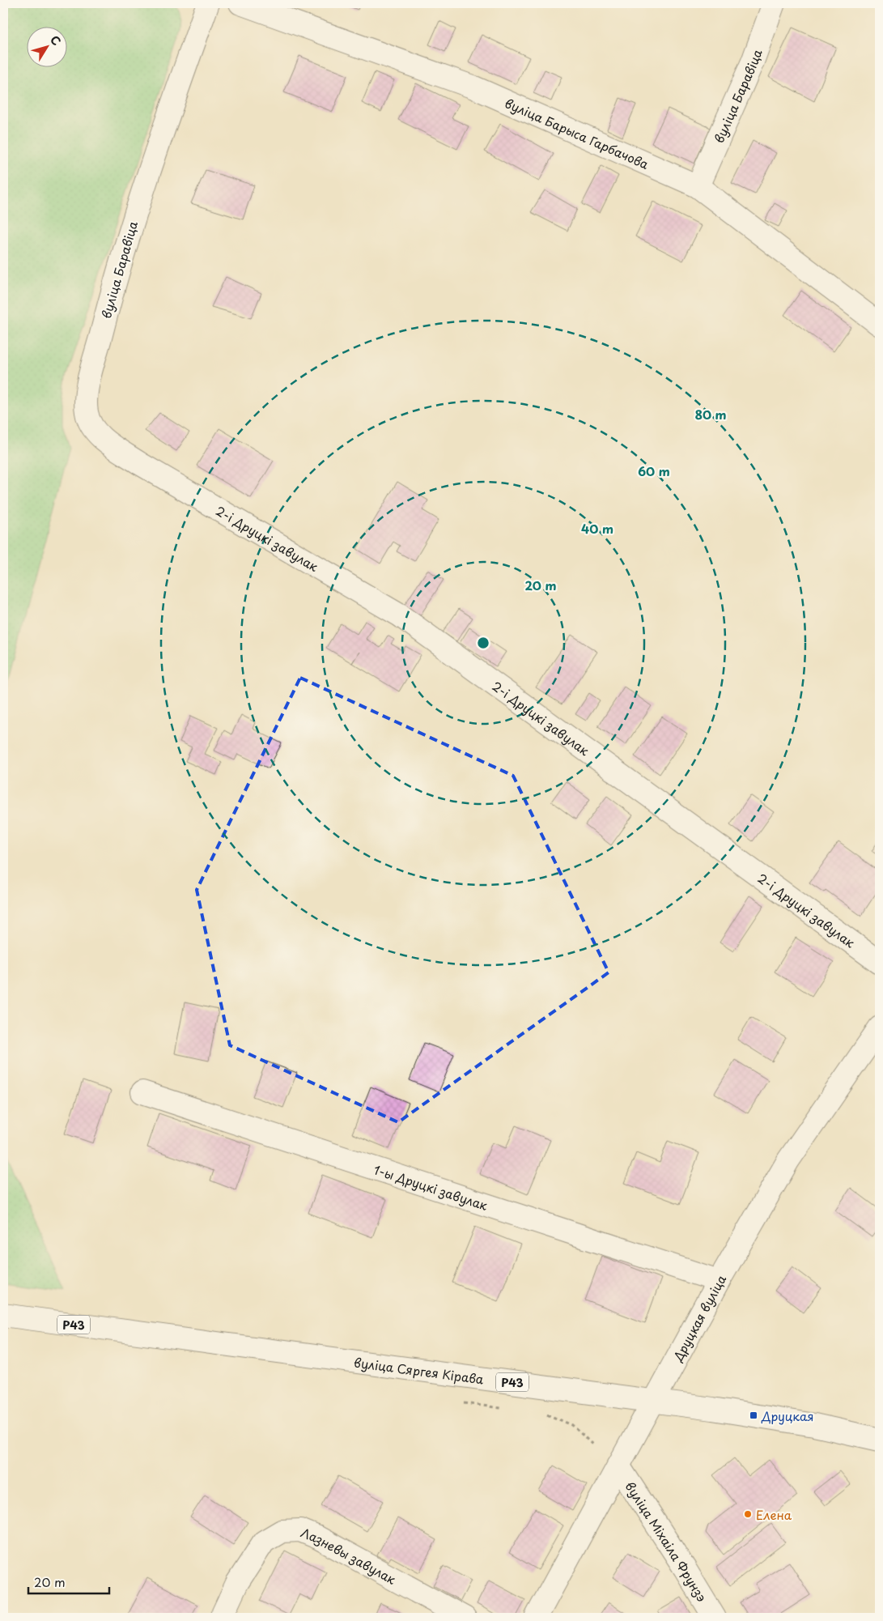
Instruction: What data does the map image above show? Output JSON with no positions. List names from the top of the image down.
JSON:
{
  "streets": {
    "street": [
      "вуліца Баравіца",
      "вуліца Барыса Гарбачова",
      "2-і Друцкі завулак",
      "1-ы Друцкі завулак",
      "Друцкая вуліца",
      "Р43",
      "вуліца Сяргея Кірава",
      "вуліца Міхаіла Фрунзэ",
      "Лазневы завулак"
    ]
  },
  "crossings": [
    ["вуліца Баравіца", "вуліца Барыса Гарбачова"],
    ["вуліца Баравіца", "2-і Друцкі завулак"],
    ["1-ы Друцкі завулак", "Друцкая вуліца"],
    ["Друцкая вуліца", "вуліца Сяргея Кірава"],
    ["Друцкая вуліца", "вуліца Міхаіла Фрунзэ"]
  ],
  "places": {
    "transit": ["Друцкая"],
    "other": ["Елена"]
  },
  "scale_bar": "20 m",
  "north": "top right",
  "rings": [
    "80 m",
    "60 m",
    "40 m",
    "20 m"
  ]
}
